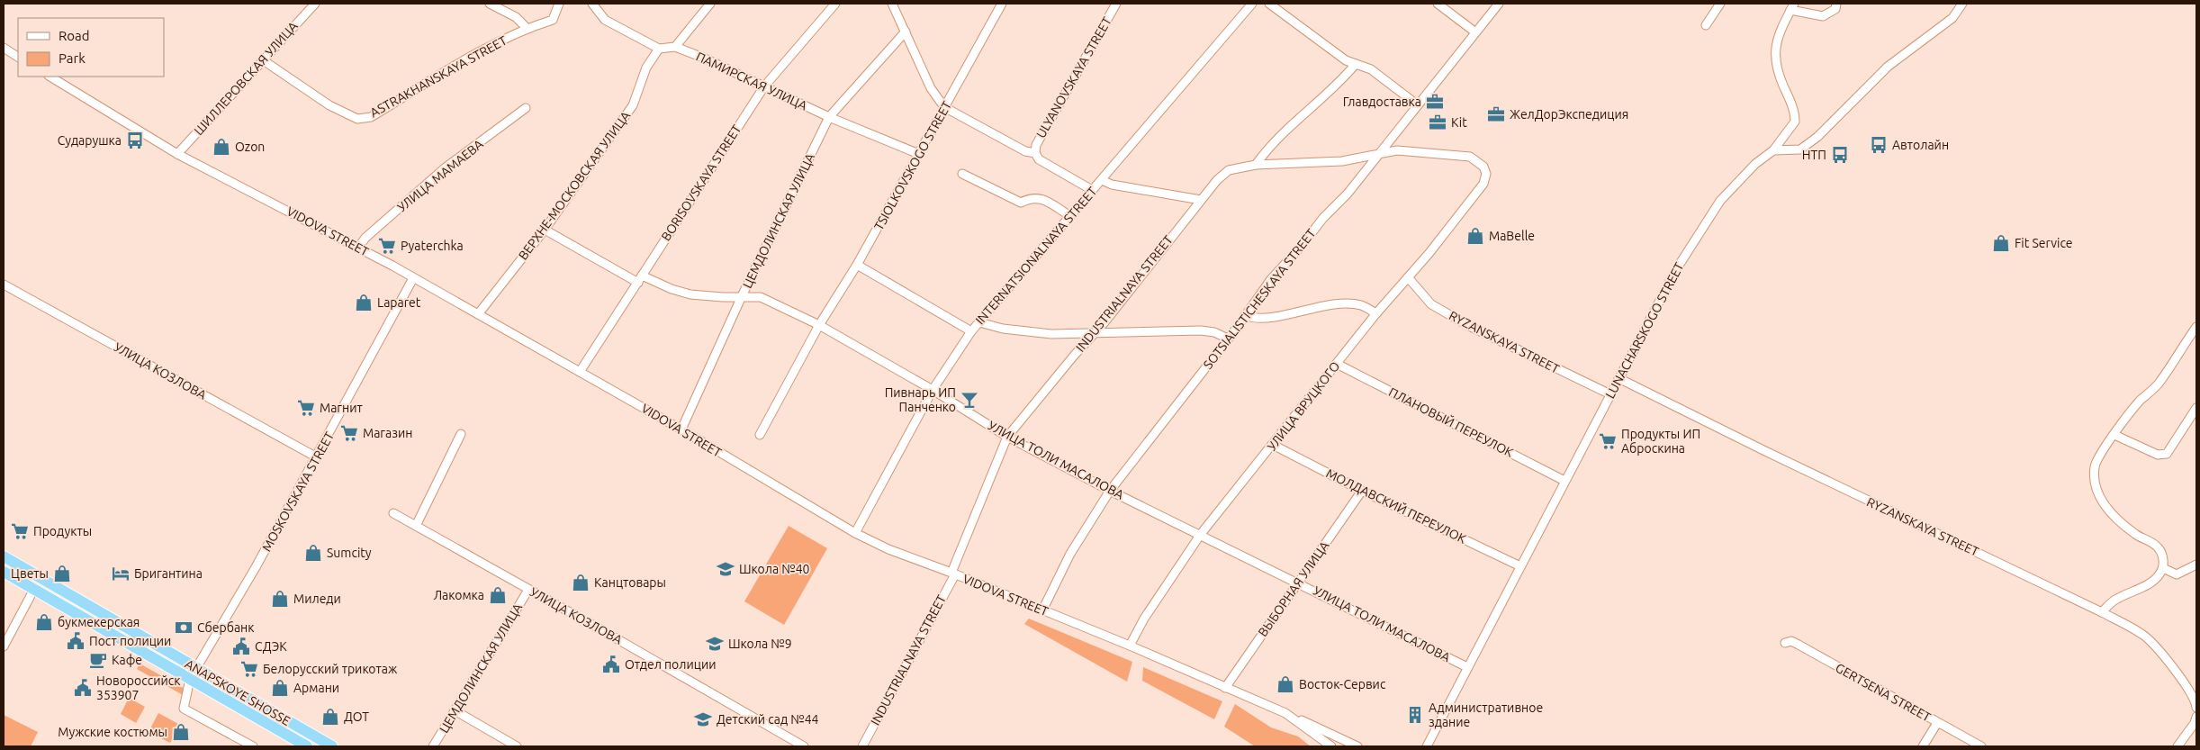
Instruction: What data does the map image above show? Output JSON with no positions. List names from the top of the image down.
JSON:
{
  "streets": {
    "highway": ["ANAPSKOYE SHOSSE"],
    "street": [
      "ASTRAKHANSKAYA STREET",
      "ULYANOVSKAYA STREET",
      "ШИЛЛЕРОВСКАЯ УЛИЦА",
      "ПАМИРСКАЯ УЛИЦА",
      "TSIOLKOVSKOGO STREET",
      "УЛИЦА МАМАЕВА",
      "BORISOVSKAYA STREET",
      "ВЕРХНЕ-МОСКОВСКАЯ УЛИЦА",
      "ЦЕМДОЛИНСКАЯ УЛИЦА",
      "VIDOVA STREET",
      "INTERNATSIONALNAYA STREET",
      "INDUSTRIALNAYA STREET",
      "SOTSIALISTICHESKAYA STREET",
      "LUNACHARSKOGO STREET",
      "RYZANSKAYA STREET",
      "УЛИЦА КОЗЛОВА",
      "УЛИЦА ВРУЦКОГО",
      "ПЛАНОВЫЙ ПЕРЕУЛОК",
      "УЛИЦА ТОЛИ МАСАЛОВА",
      "MOSKOVSKAYA STREET",
      "МОЛДАВСКИЙ ПЕРЕУЛОК",
      "ВЫБОРНАЯ УЛИЦА",
      "GERTSENA STREET"
    ]
  },
  "crossings": [
    ["ASTRAKHANSKAYA STREET", "ШИЛЛЕРОВСКАЯ УЛИЦА"],
    ["ШИЛЛЕРОВСКАЯ УЛИЦА", "VIDOVA STREET"],
    ["ПАМИРСКАЯ УЛИЦА", "TSIOLKOVSKOGO STREET"],
    ["ПАМИРСКАЯ УЛИЦА", "BORISOVSKAYA STREET"],
    ["ПАМИРСКАЯ УЛИЦА", "ЦЕМДОЛИНСКАЯ УЛИЦА"],
    ["TSIOLKOVSKOGO STREET", "УЛИЦА ТОЛИ МАСАЛОВА"],
    ["УЛИЦА МАМАЕВА", "VIDOVA STREET"],
    ["BORISOVSKAYA STREET", "VIDOVA STREET"],
    ["BORISOVSKAYA STREET", "УЛИЦА ТОЛИ МАСАЛОВА"],
    ["ВЕРХНЕ-МОСКОВСКАЯ УЛИЦА", "VIDOVA STREET"],
    ["ВЕРХНЕ-МОСКОВСКАЯ УЛИЦА", "УЛИЦА ТОЛИ МАСАЛОВА"],
    ["ЦЕМДОЛИНСКАЯ УЛИЦА", "VIDOVA STREET"],
    ["ЦЕМДОЛИНСКАЯ УЛИЦА", "УЛИЦА КОЗЛОВА"],
    ["ЦЕМДОЛИНСКАЯ УЛИЦА", "УЛИЦА ТОЛИ МАСАЛОВА"],
    ["VIDOVA STREET", "INTERNATSIONALNAYA STREET"],
    ["VIDOVA STREET", "INDUSTRIALNAYA STREET"],
    ["VIDOVA STREET", "SOTSIALISTICHESKAYA STREET"],
    ["VIDOVA STREET", "УЛИЦА ВРУЦКОГО"],
    ["VIDOVA STREET", "MOSKOVSKAYA STREET"],
    ["VIDOVA STREET", "ВЫБОРНАЯ УЛИЦА"],
    ["INTERNATSIONALNAYA STREET", "УЛИЦА ТОЛИ МАСАЛОВА"],
    ["INDUSTRIALNAYA STREET", "SOTSIALISTICHESKAYA STREET"],
    ["INDUSTRIALNAYA STREET", "УЛИЦА ВРУЦКОГО"],
    ["INDUSTRIALNAYA STREET", "УЛИЦА ТОЛИ МАСАЛОВА"],
    ["SOTSIALISTICHESKAYA STREET", "УЛИЦА ТОЛИ МАСАЛОВА"],
    ["LUNACHARSKOGO STREET", "RYZANSKAYA STREET"],
    ["LUNACHARSKOGO STREET", "ПЛАНОВЫЙ ПЕРЕУЛОК"],
    ["LUNACHARSKOGO STREET", "УЛИЦА ТОЛИ МАСАЛОВА"],
    ["LUNACHARSKOGO STREET", "МОЛДАВСКИЙ ПЕРЕУЛОК"],
    ["RYZANSKAYA STREET", "УЛИЦА ВРУЦКОГО"],
    ["УЛИЦА КОЗЛОВА", "MOSKOVSKAYA STREET"],
    ["УЛИЦА ВРУЦКОГО", "ПЛАНОВЫЙ ПЕРЕУЛОК"],
    ["УЛИЦА ВРУЦКОГО", "УЛИЦА ТОЛИ МАСАЛОВА"],
    ["УЛИЦА ВРУЦКОГО", "МОЛДАВСКИЙ ПЕРЕУЛОК"],
    ["УЛИЦА ТОЛИ МАСАЛОВА", "ВЫБОРНАЯ УЛИЦА"],
    ["MOSKOVSKAYA STREET", "ANAPSKOYE SHOSSE"],
    ["МОЛДАВСКИЙ ПЕРЕУЛОК", "ВЫБОРНАЯ УЛИЦА"]
  ],
  "places": {
    "office": ["Главдоставка", "ЖелДорЭкспедиция", "Kit"],
    "bus stop": ["Сударушка", "Автолайн", "НТП"],
    "shop": [
      "Ozon",
      "MaBelle",
      "Fit Service",
      "Laparet",
      "Sumcity",
      "Цветы",
      "Канцтовары",
      "Лакомка",
      "Миледи",
      "букмекерская",
      "Восток-Сервис",
      "Армани",
      "ДОТ",
      "Мужские костюмы"
    ],
    "supermarket": [
      "Pyaterchka",
      "Магнит",
      "Магазин",
      "Продукты ИП Аброскина",
      "Продукты",
      "Белорусский трикотаж"
    ],
    "bar": ["Пивнарь ИП Панченко"],
    "school or university": ["Школа №40", "Школа №9", "Детский сад №44"],
    "hotel": ["Бригантина"],
    "bank": ["Сбербанк"],
    "public building": [
      "Пост полиции",
      "СДЭК",
      "Отдел полиции",
      "Новороссийск 353907"
    ],
    "cafe": ["Кафе"],
    "building": ["Административное здание"]
  },
  "legend": ["Road", "Park"]
}
